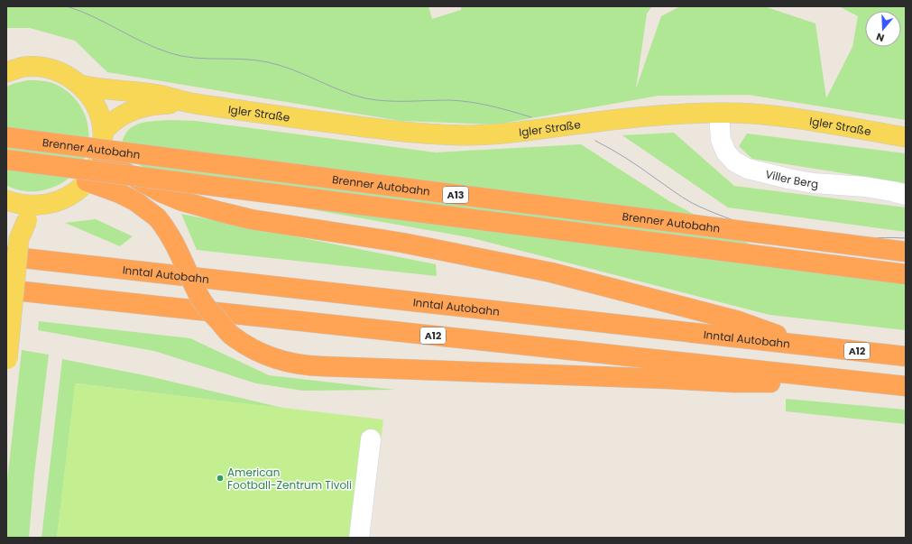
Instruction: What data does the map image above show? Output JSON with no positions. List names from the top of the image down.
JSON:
{
  "streets": {
    "highway": [
      "Brenner Autobahn",
      "A13",
      "Inntal Autobahn",
      "A12"
    ],
    "main road": ["Igler Straße"],
    "lane": ["Viller Berg"]
  },
  "crossings": [
    ["Igler Straße", "Viller Berg"]
  ],
  "places": ["American Football-Zentrum Tivoli"],
  "north": "bottom"
}
